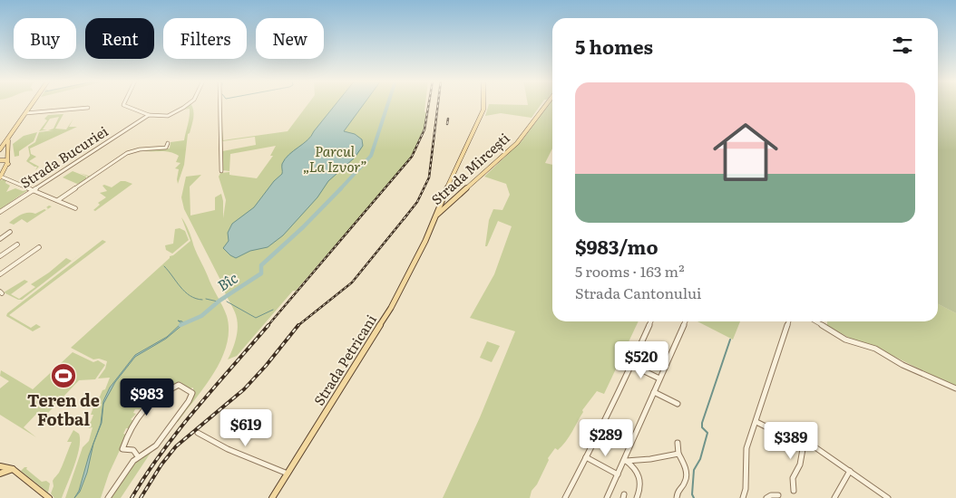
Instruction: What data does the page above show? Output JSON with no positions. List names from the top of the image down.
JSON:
{
  "streets": {
    "main road": ["Strada Mircești", "Strada Petricani"],
    "street": ["Strada Bucuriei"]
  },
  "crossings": [
    ["Strada Mircești", "Strada Petricani"]
  ],
  "water": ["Bîc"],
  "parks": ["Parcul „La Izvor”"],
  "places": {
    "sports": ["Teren de Fotbal"]
  },
  "page": {
    "chip": [
      "Buy",
      "Rent",
      "Filters",
      "New"
    ],
    "heading": "5 homes",
    "list": [
      {
        "name": "$983/mo",
        "note": "5 rooms · 163 m² · Strada Cantonului"
      }
    ],
    "price": [
      "$520",
      "$983",
      "$619",
      "$289",
      "$389"
    ]
  }
}
